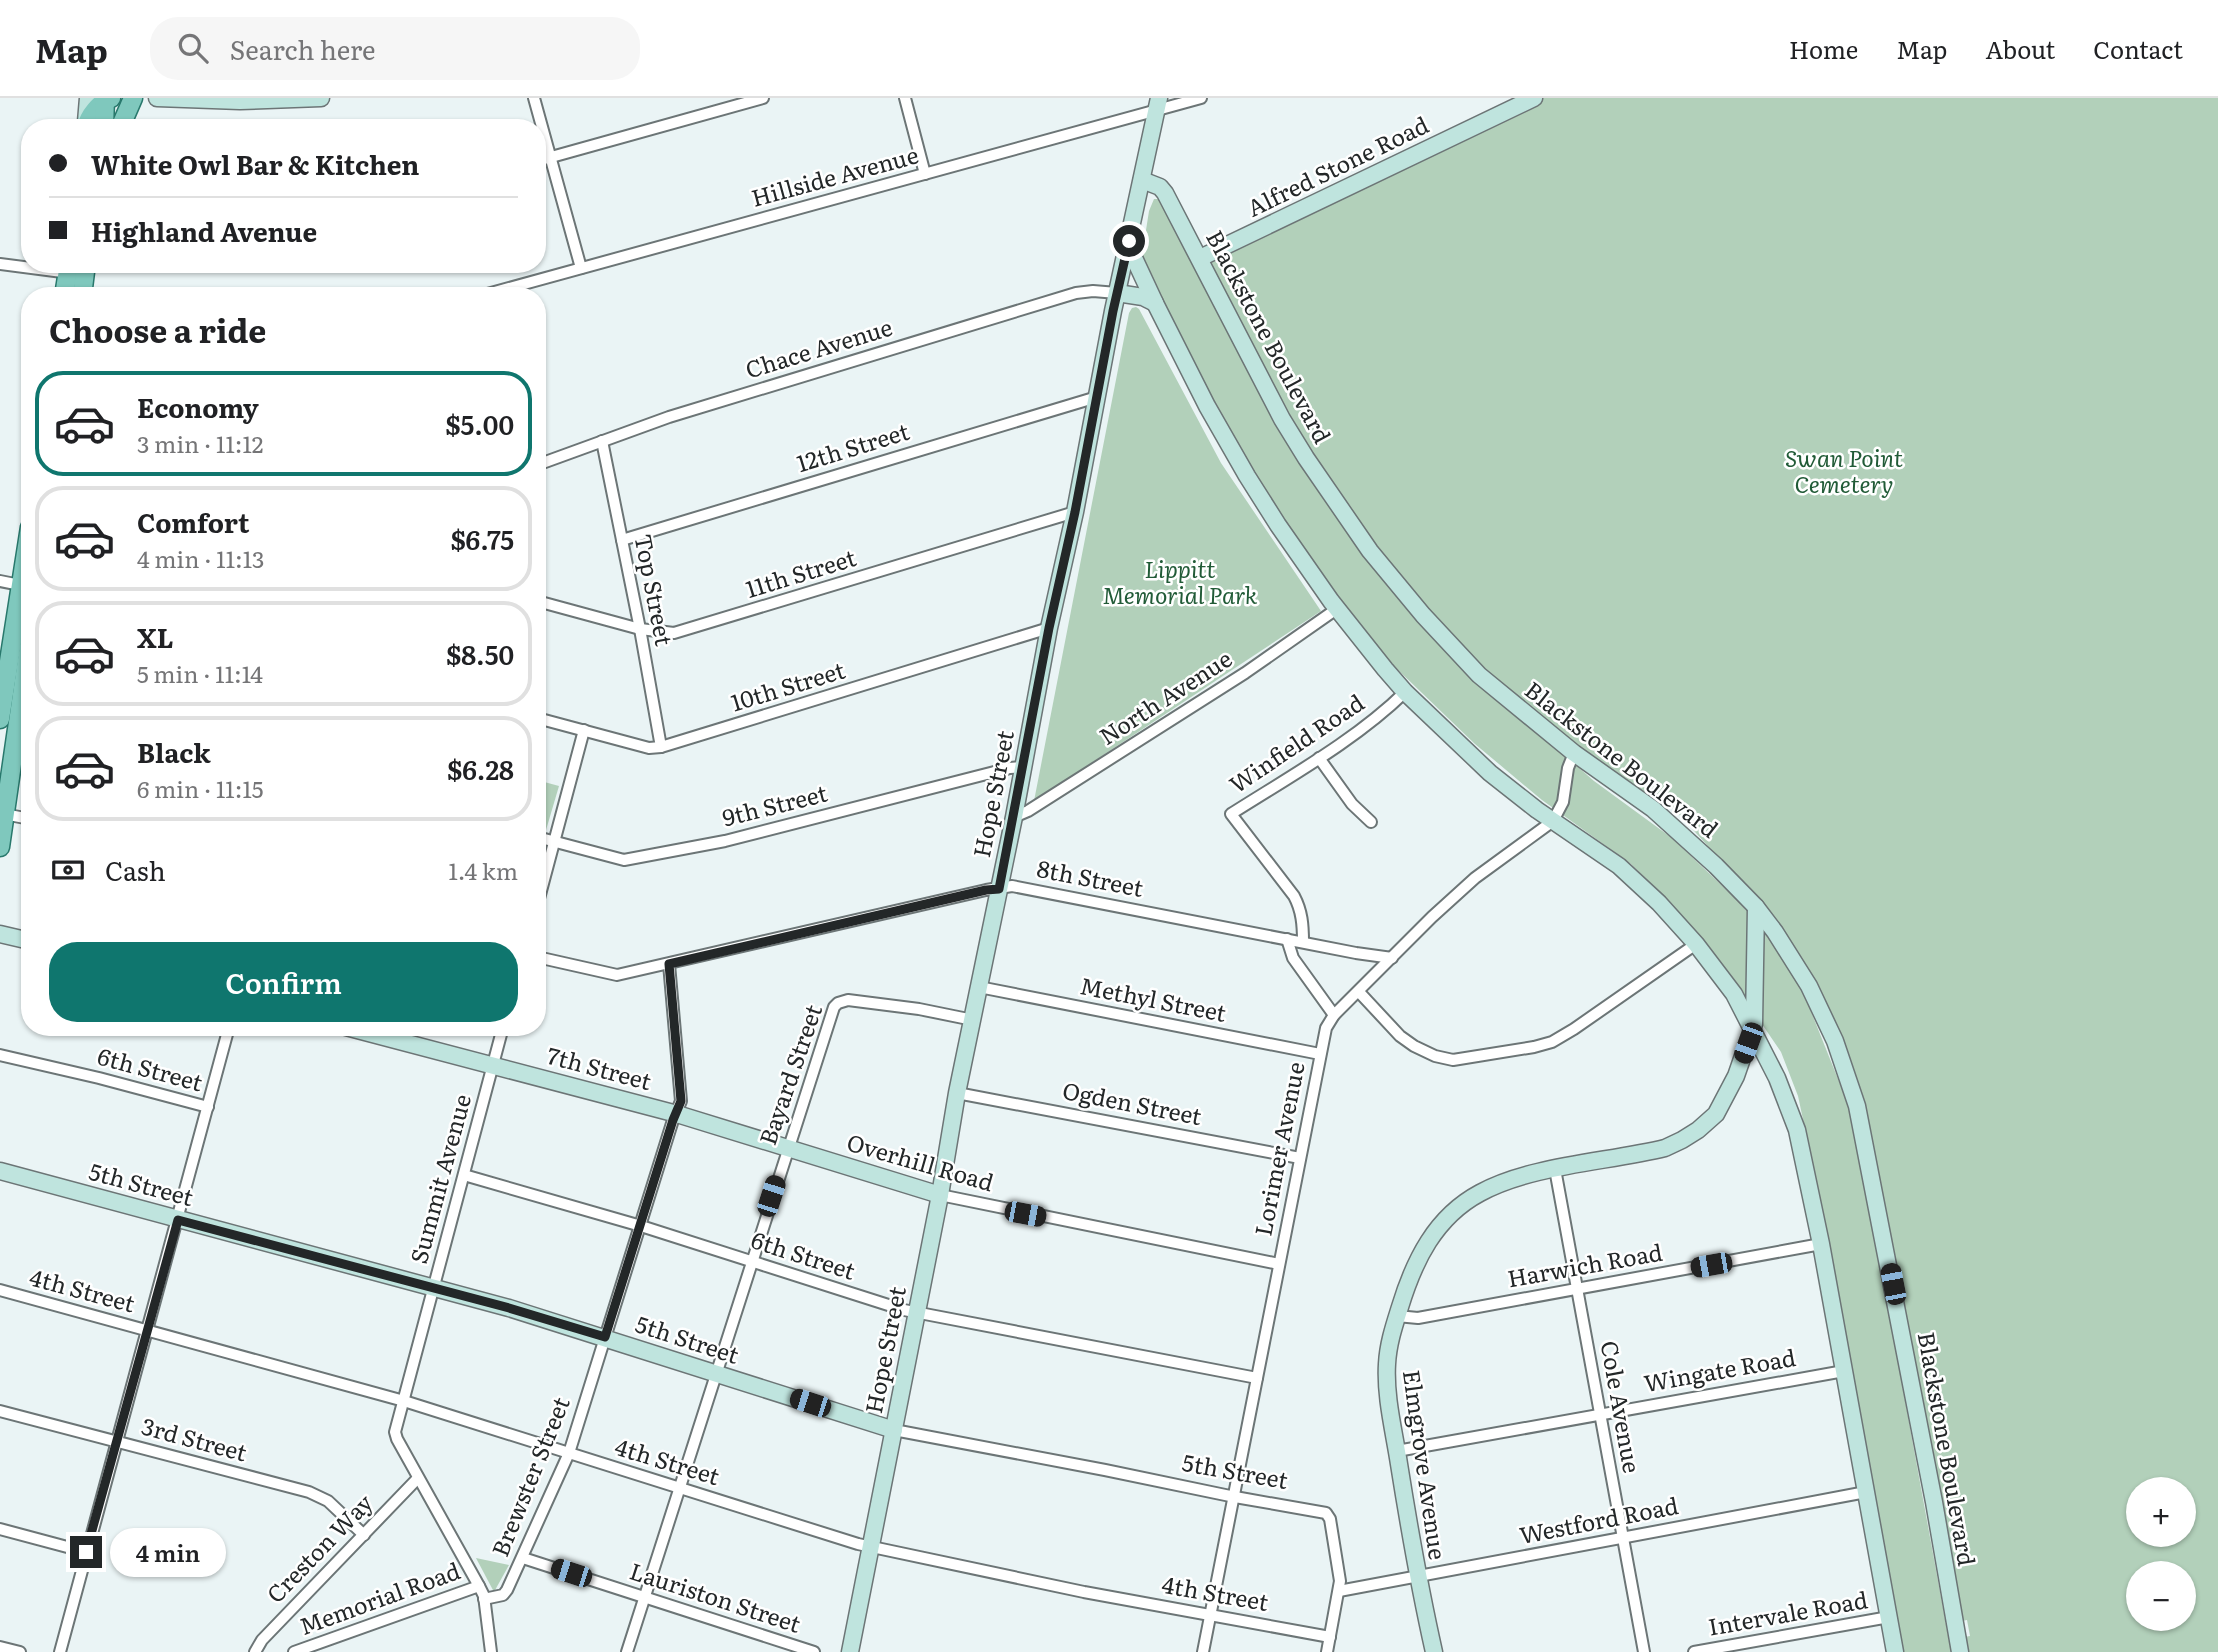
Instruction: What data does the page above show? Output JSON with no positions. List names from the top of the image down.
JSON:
{
  "streets": {
    "main road": [
      "Alfred Stone Road",
      "Blackstone Boulevard",
      "Hope Street",
      "7th Street",
      "Overhill Road",
      "5th Street",
      "Elmgrove Avenue"
    ],
    "street": [
      "Hillside Avenue",
      "Chace Avenue",
      "12th Street",
      "11th Street",
      "Top Street",
      "10th Street",
      "North Avenue",
      "Winfield Road",
      "9th Street",
      "8th Street",
      "Methyl Street",
      "6th Street",
      "Bayard Street",
      "Ogden Street",
      "Lorimer Avenue",
      "Summit Avenue",
      "Harwich Road",
      "4th Street",
      "Wingate Road",
      "Cole Avenue",
      "3rd Street",
      "Brewster Street",
      "Westford Road",
      "Creston Way",
      "Lauriston Street",
      "Memorial Road",
      "Intervale Road"
    ]
  },
  "crossings": [
    ["Alfred Stone Road", "Blackstone Boulevard"],
    ["Hillside Avenue", "Hope Street"],
    ["Blackstone Boulevard", "Hope Street"],
    ["Blackstone Boulevard", "Elmgrove Avenue"],
    ["Chace Avenue", "Top Street"],
    ["Chace Avenue", "Hope Street"],
    ["12th Street", "Top Street"],
    ["12th Street", "Hope Street"],
    ["11th Street", "Top Street"],
    ["11th Street", "Hope Street"],
    ["Top Street", "10th Street"],
    ["10th Street", "Hope Street"],
    ["North Avenue", "Hope Street"],
    ["Winfield Road", "8th Street"],
    ["Hope Street", "9th Street"],
    ["Hope Street", "8th Street"],
    ["Hope Street", "Methyl Street"],
    ["Hope Street", "6th Street"],
    ["Hope Street", "Bayard Street"],
    ["Hope Street", "Ogden Street"],
    ["Hope Street", "Overhill Road"],
    ["Hope Street", "5th Street"],
    ["Hope Street", "4th Street"],
    ["8th Street", "Lorimer Avenue"],
    ["8th Street", "Brewster Street"],
    ["Methyl Street", "Lorimer Avenue"],
    ["7th Street", "Overhill Road"],
    ["7th Street", "Summit Avenue"],
    ["7th Street", "Brewster Street"],
    ["6th Street", "Bayard Street"],
    ["6th Street", "Lorimer Avenue"],
    ["6th Street", "Summit Avenue"],
    ["6th Street", "Brewster Street"],
    ["Bayard Street", "Overhill Road"],
    ["Bayard Street", "5th Street"],
    ["Bayard Street", "4th Street"],
    ["Bayard Street", "Lauriston Street"],
    ["Ogden Street", "Lorimer Avenue"],
    ["Lorimer Avenue", "Overhill Road"],
    ["Lorimer Avenue", "5th Street"],
    ["Lorimer Avenue", "4th Street"],
    ["Overhill Road", "Brewster Street"],
    ["Summit Avenue", "5th Street"],
    ["Summit Avenue", "4th Street"],
    ["Summit Avenue", "Brewster Street"],
    ["Summit Avenue", "Creston Way"],
    ["Summit Avenue", "Memorial Road"],
    ["5th Street", "Brewster Street"],
    ["5th Street", "Westford Road"],
    ["Harwich Road", "Cole Avenue"],
    ["Harwich Road", "Elmgrove Avenue"],
    ["4th Street", "Brewster Street"],
    ["Wingate Road", "Cole Avenue"],
    ["Wingate Road", "Elmgrove Avenue"],
    ["Cole Avenue", "Elmgrove Avenue"],
    ["Cole Avenue", "Westford Road"],
    ["3rd Street", "Creston Way"],
    ["Elmgrove Avenue", "Westford Road"],
    ["Brewster Street", "Lauriston Street"]
  ],
  "parks": ["Swan Point Cemetery", "Lippitt Memorial Park"],
  "page": {
    "header": "Map",
    "search": "Search here",
    "nav": [
      "Home",
      "Map",
      "About",
      "Contact"
    ],
    "banner": ["White Owl Bar & Kitchen", "Highland Avenue"],
    "heading": "Choose a ride",
    "list": [
      {
        "name": "Economy",
        "note": "3 min · 11:12",
        "value": "$5.00"
      },
      {
        "name": "Comfort",
        "note": "4 min · 11:13",
        "value": "$6.75"
      },
      {
        "name": "XL",
        "note": "5 min · 11:14",
        "value": "$8.50"
      },
      {
        "name": "Black",
        "note": "6 min · 11:15",
        "value": "$6.28"
      }
    ],
    "pay": ["Cash", "1.4 km"],
    "buttons": "Confirm",
    "map_buttons": ["+", "−"],
    "bubble": "4 min"
  }
}
